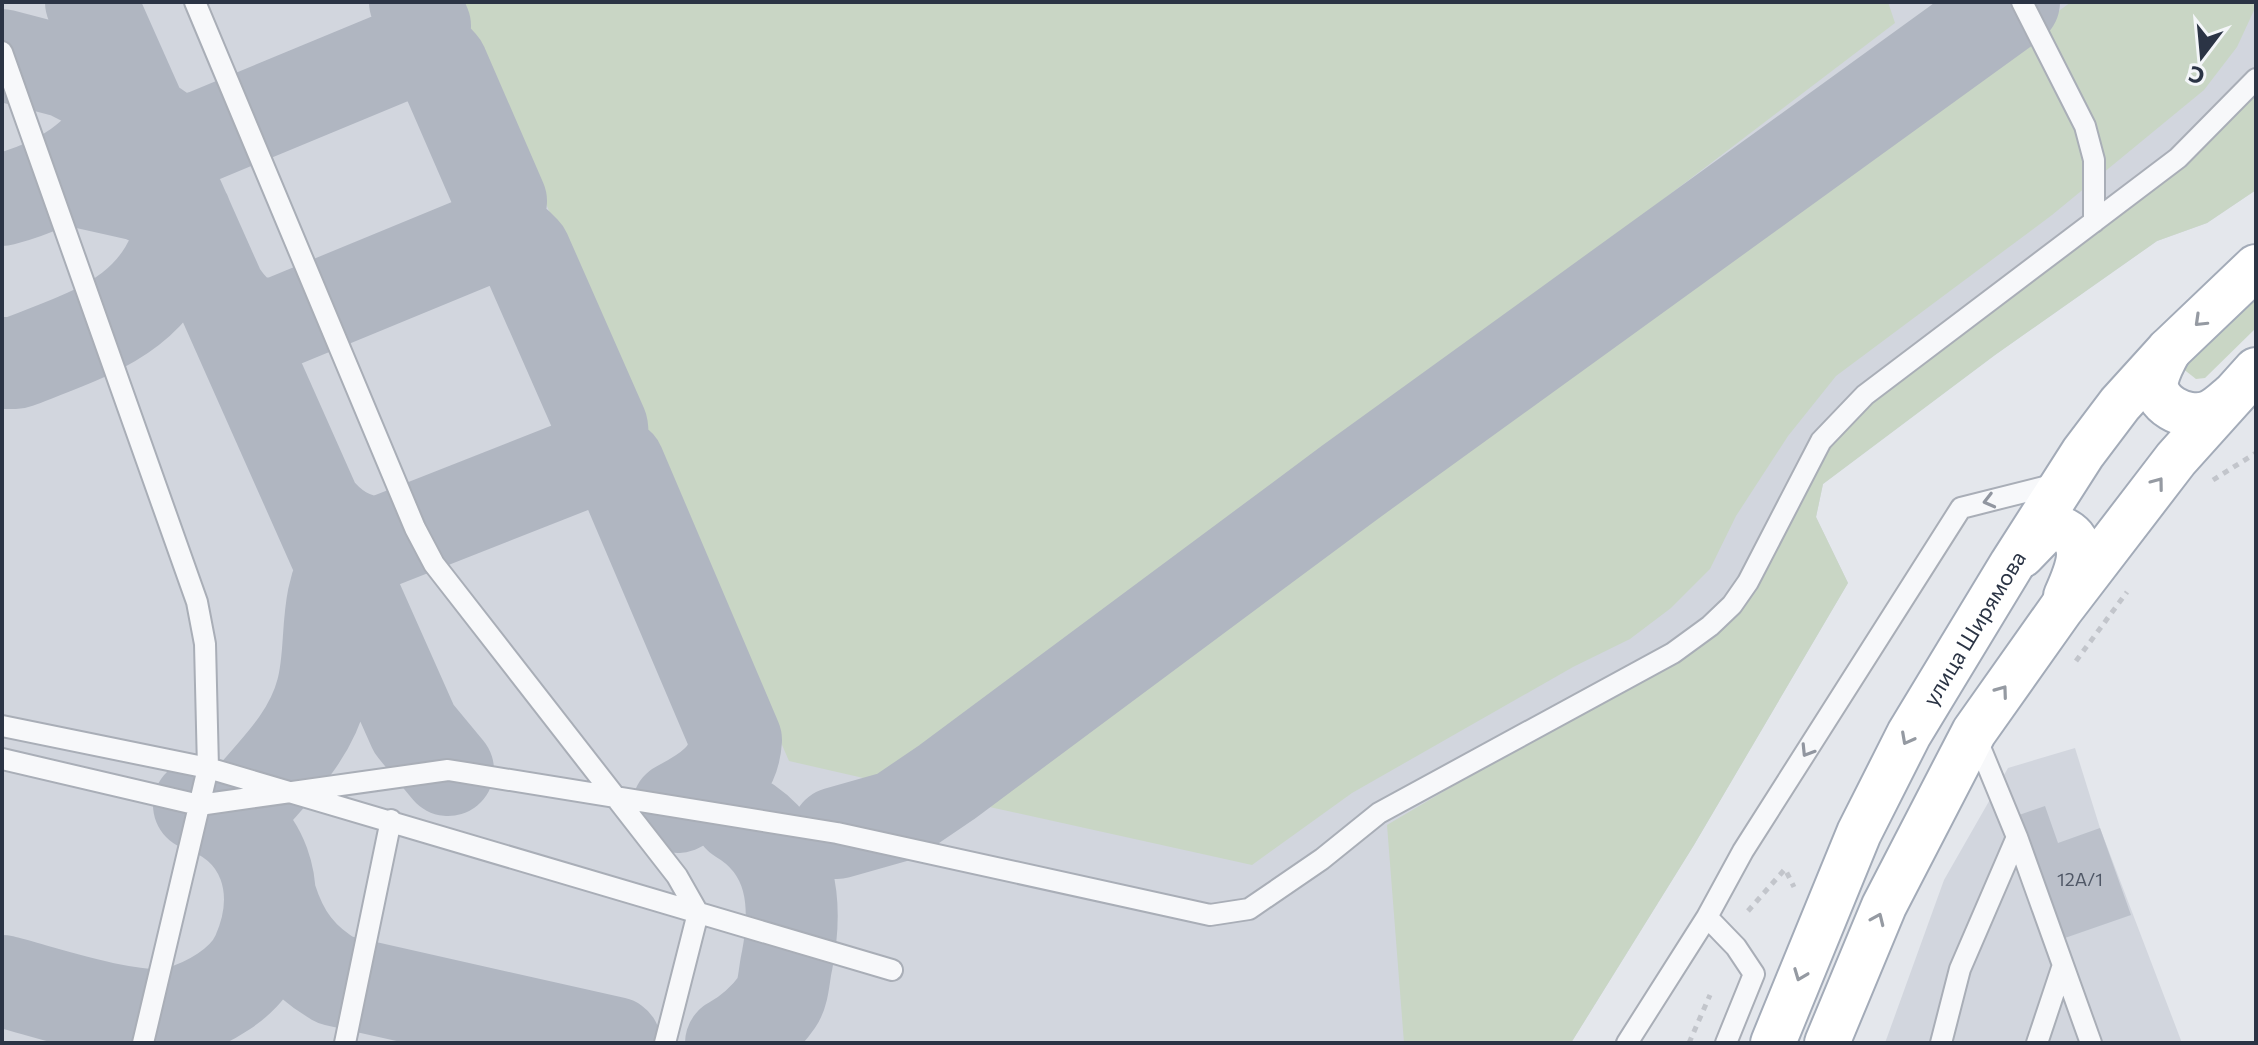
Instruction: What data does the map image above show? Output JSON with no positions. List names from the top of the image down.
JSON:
{
  "streets": {
    "main road": ["улица Ширямова"]
  },
  "house_numbers": ["12А/1"],
  "north": "bottom"
}
